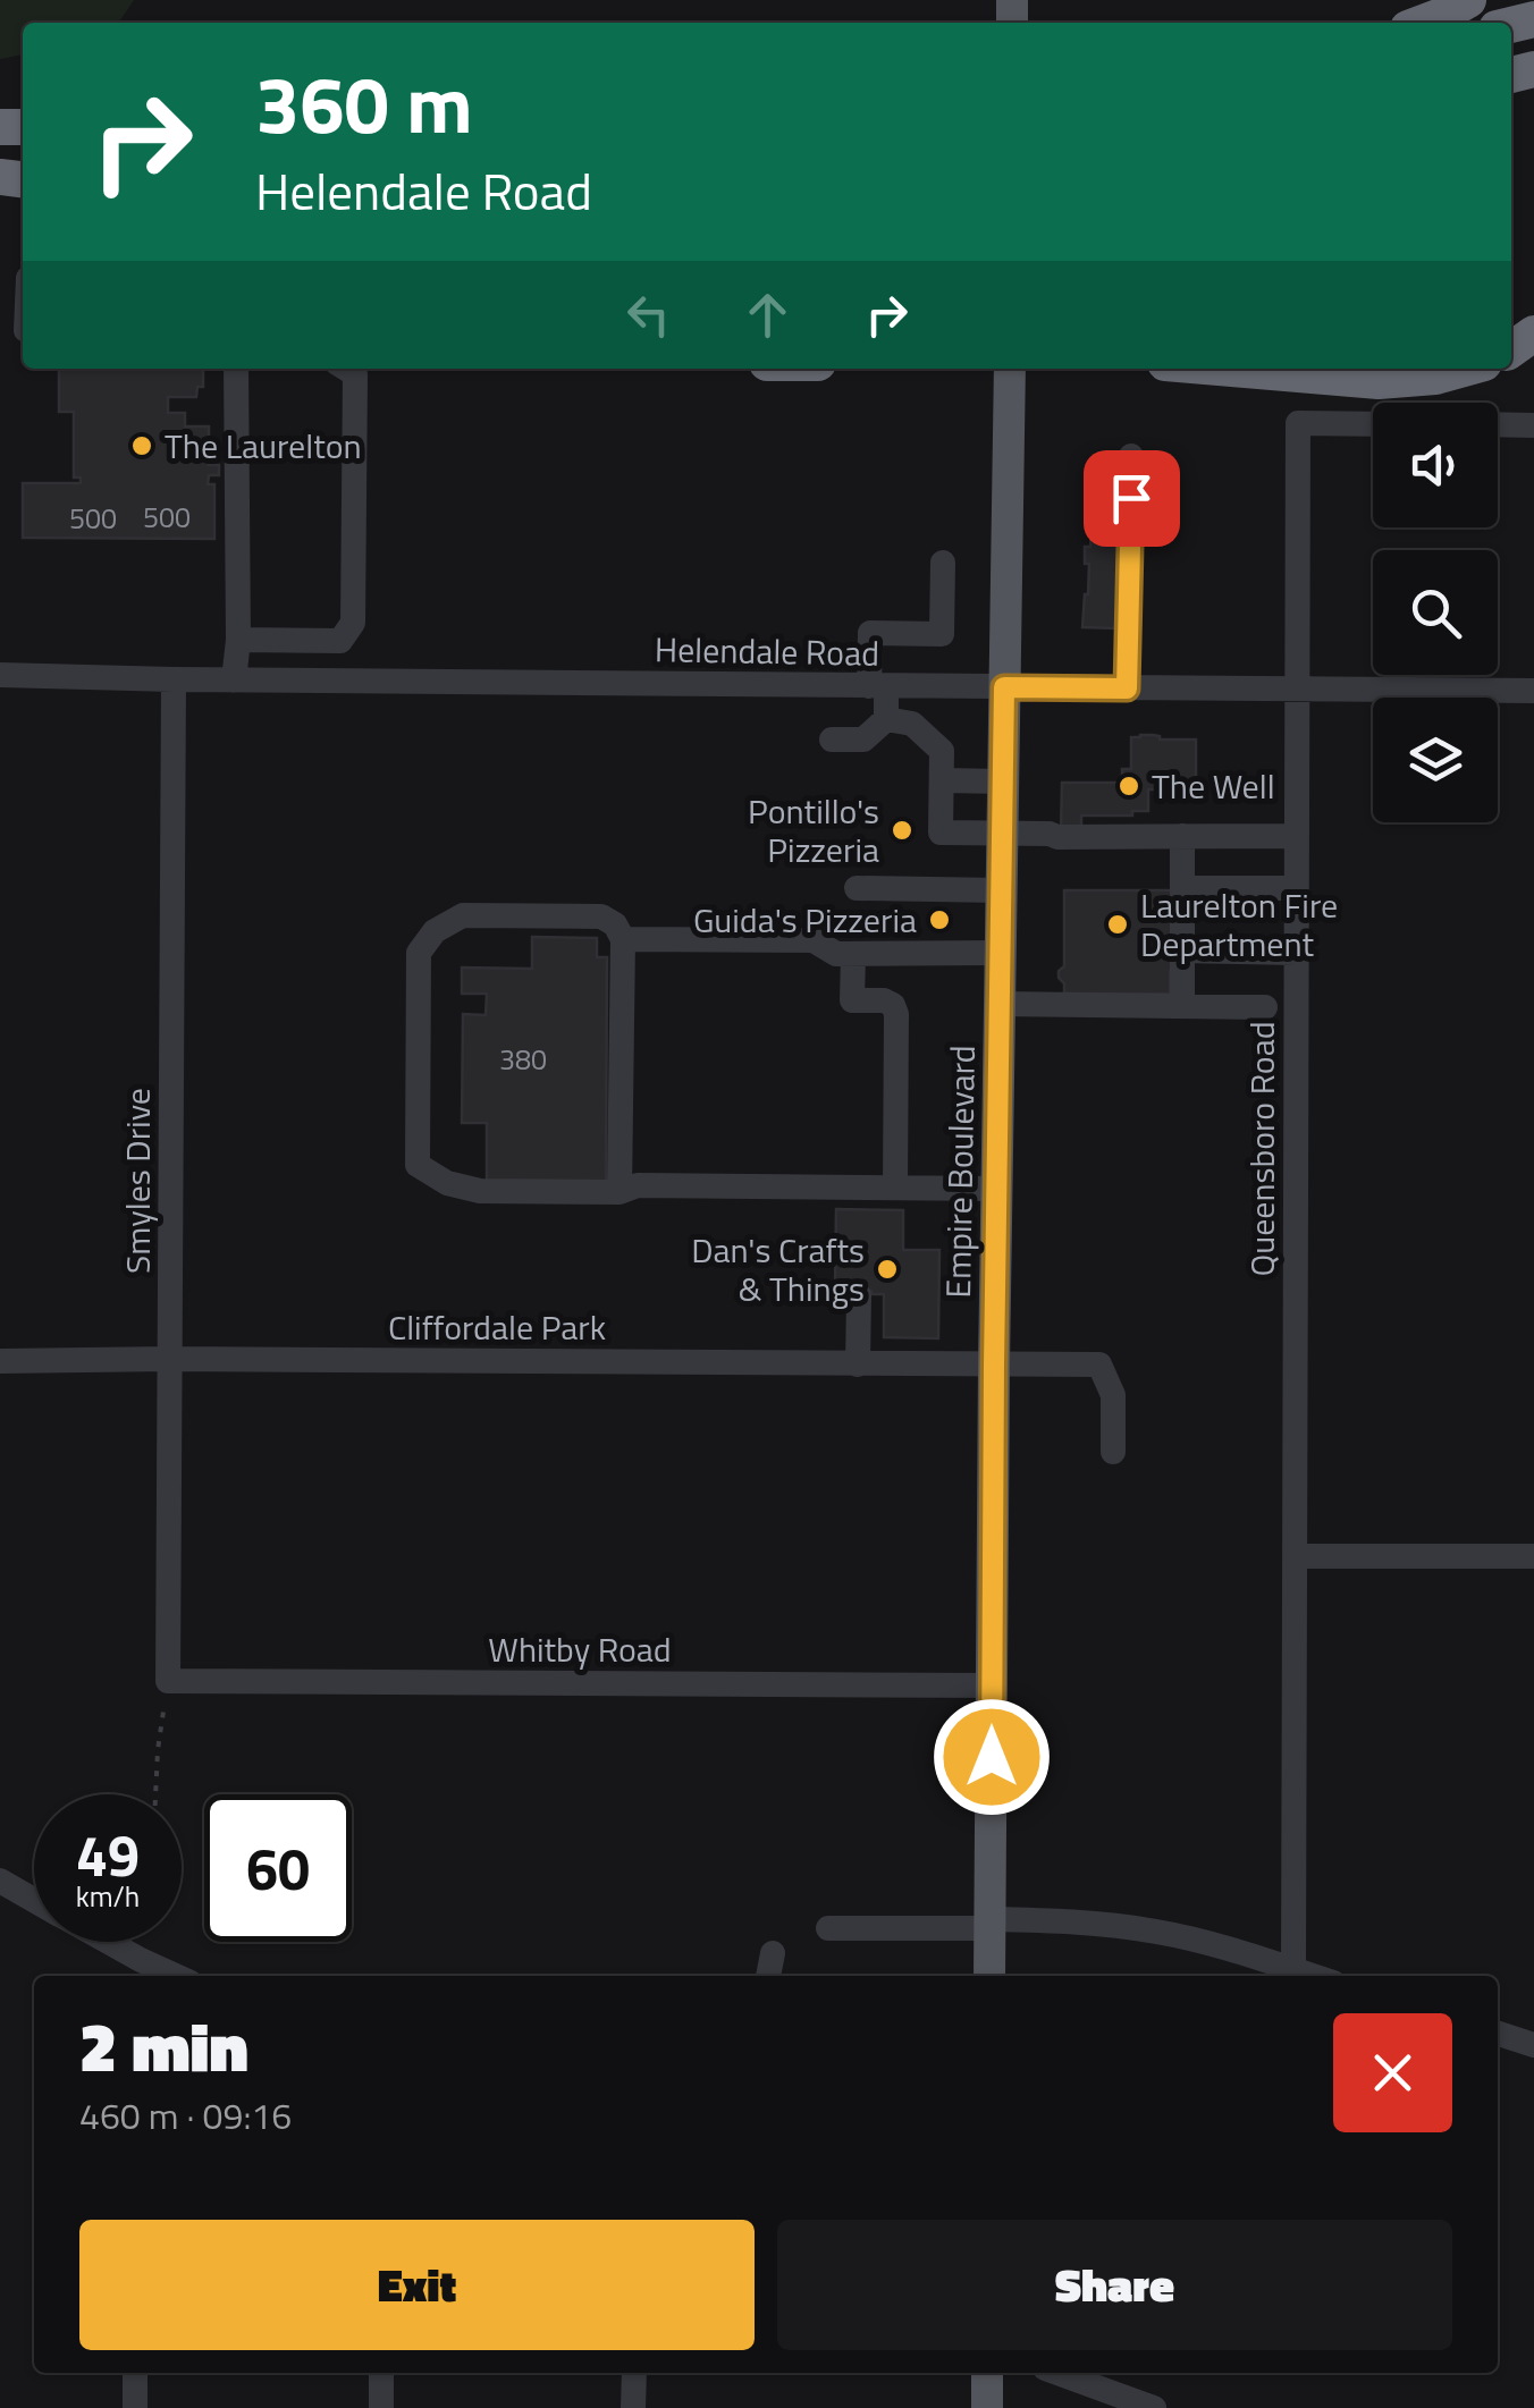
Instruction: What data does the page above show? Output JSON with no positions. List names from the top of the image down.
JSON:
{
  "streets": {
    "main road": ["Empire Boulevard"],
    "street": [
      "Helendale Road",
      "Queensboro Road",
      "Smyles Drive",
      "Cliffordale Park",
      "Whitby Road"
    ]
  },
  "crossings": [
    ["Helendale Road", "Queensboro Road"],
    ["Helendale Road", "Empire Boulevard"],
    ["Helendale Road", "Smyles Drive"],
    ["Empire Boulevard", "Cliffordale Park"],
    ["Empire Boulevard", "Whitby Road"],
    ["Smyles Drive", "Cliffordale Park"],
    ["Smyles Drive", "Whitby Road"]
  ],
  "places": [
    "The Laurelton",
    "The Well",
    "Pontillo's Pizzeria",
    "Guida's Pizzeria",
    "Laurelton Fire Department",
    "Dan's Crafts & Things"
  ],
  "house_numbers": ["500", "500", "380"],
  "page": {
    "turn": ["360 m", "Helendale Road"],
    "speed": "49 km/h",
    "limit": "60",
    "heading": ["2 min", "460 m · 09:16"],
    "buttons": ["Exit", "Share"]
  }
}
